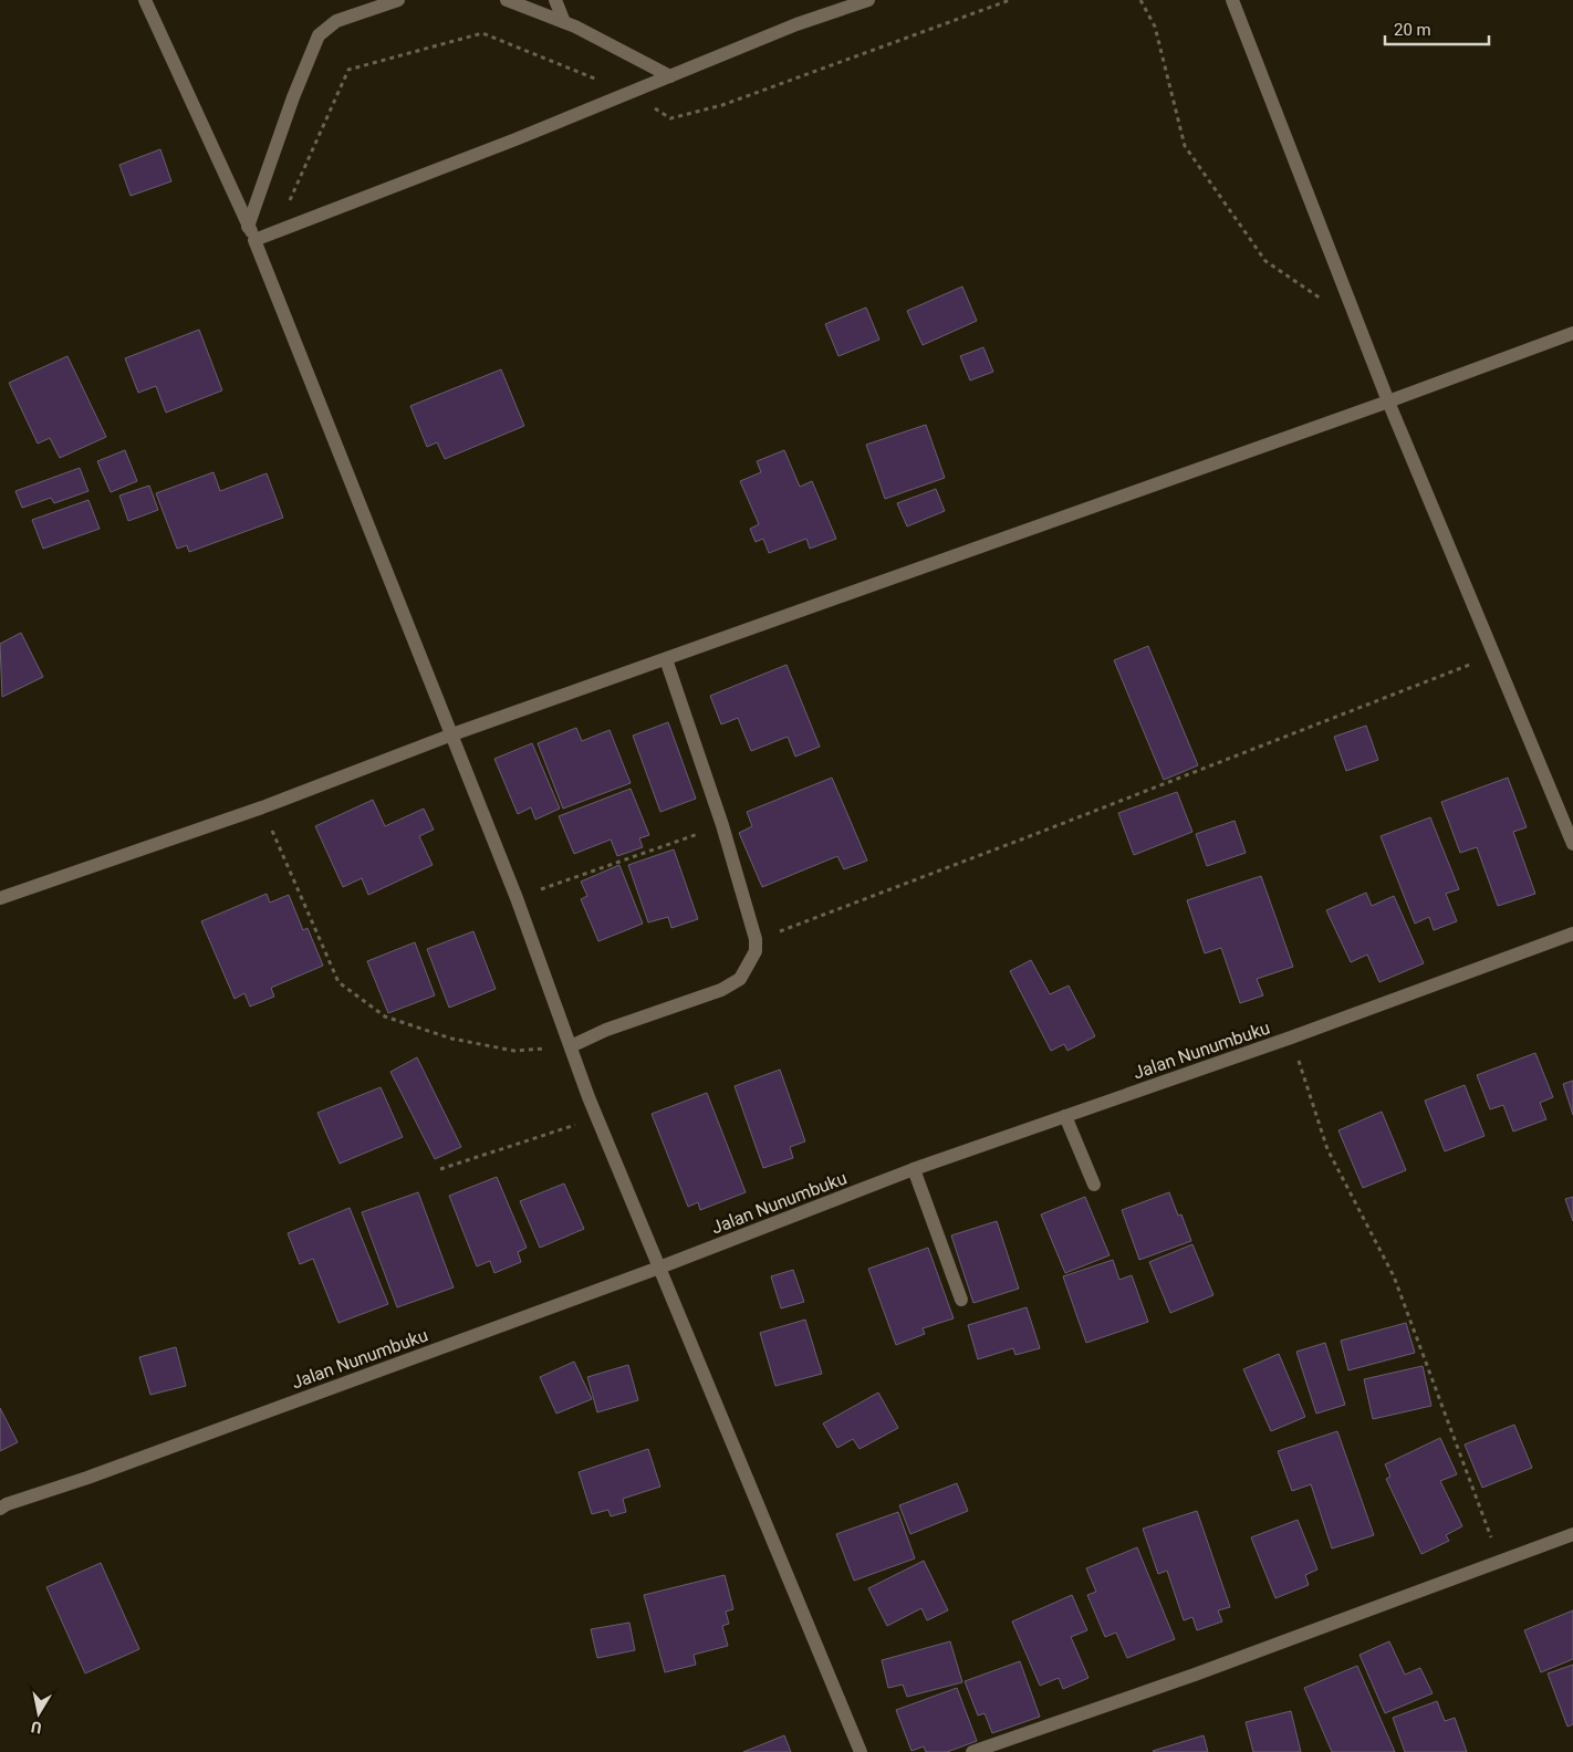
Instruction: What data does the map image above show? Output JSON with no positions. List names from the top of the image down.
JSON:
{
  "streets": {
    "street": ["Jalan Nunumbuku"]
  },
  "scale_bar": "20 m",
  "north": "bottom"
}
